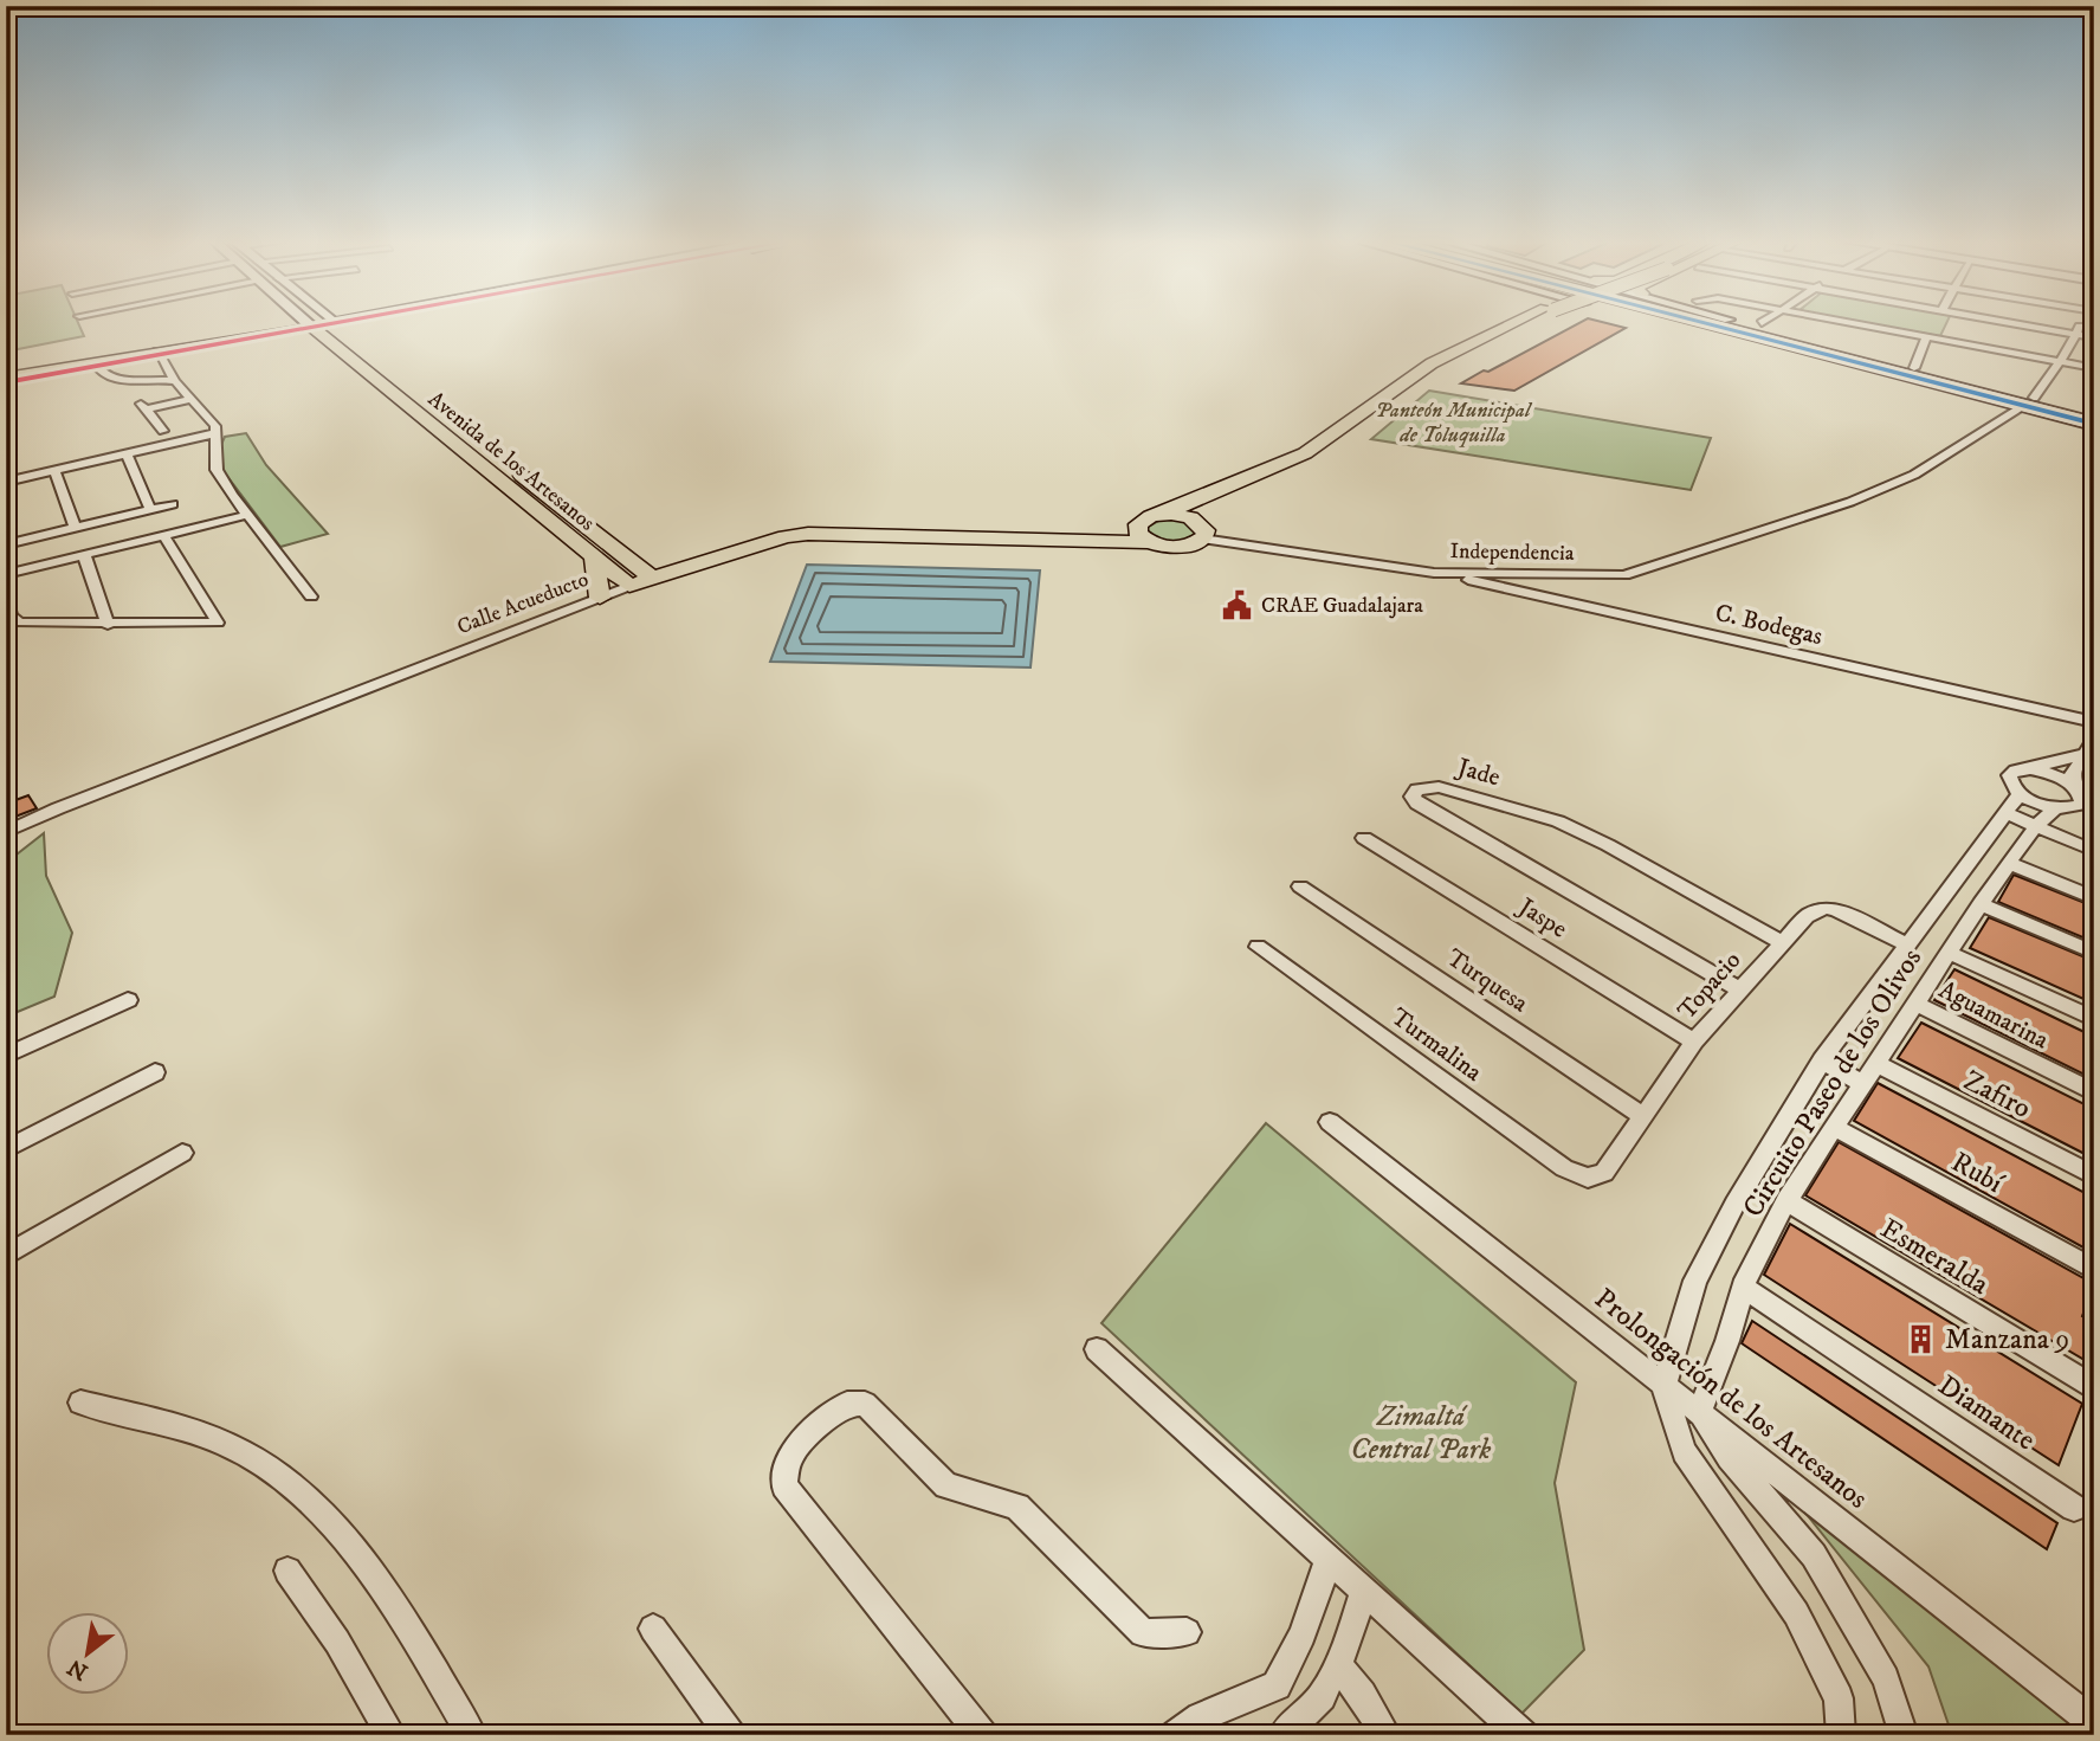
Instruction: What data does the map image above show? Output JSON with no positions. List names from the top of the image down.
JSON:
{
  "streets": {
    "main road": ["Avenida de los Artesanos", "Calle Acueducto"],
    "street": [
      "Independencia",
      "C. Bodegas",
      "Jade",
      "Jaspe",
      "Turquesa",
      "Topacio",
      "Aguamarina",
      "Turmalina",
      "Circuito Paseo de los Olivos",
      "Zafiro",
      "Rubí",
      "Esmeralda",
      "Prolongación de los Artesanos",
      "Diamante"
    ]
  },
  "crossings": [
    ["Avenida de los Artesanos", "Calle Acueducto"],
    ["Independencia", "C. Bodegas"],
    ["Jade", "Topacio"],
    ["Jaspe", "Topacio"],
    ["Turquesa", "Topacio"],
    ["Topacio", "Turmalina"],
    ["Topacio", "Circuito Paseo de los Olivos"],
    ["Aguamarina", "Circuito Paseo de los Olivos"],
    ["Circuito Paseo de los Olivos", "Zafiro"],
    ["Circuito Paseo de los Olivos", "Rubí"],
    ["Circuito Paseo de los Olivos", "Esmeralda"],
    ["Circuito Paseo de los Olivos", "Prolongación de los Artesanos"],
    ["Circuito Paseo de los Olivos", "Diamante"]
  ],
  "parks": ["Panteón Municipal de Toluquilla", "Zimaltá Central Park"],
  "places": {
    "public building": ["CRAE Guadalajara"],
    "building": ["Manzana 9"]
  },
  "north": "bottom left"
}
